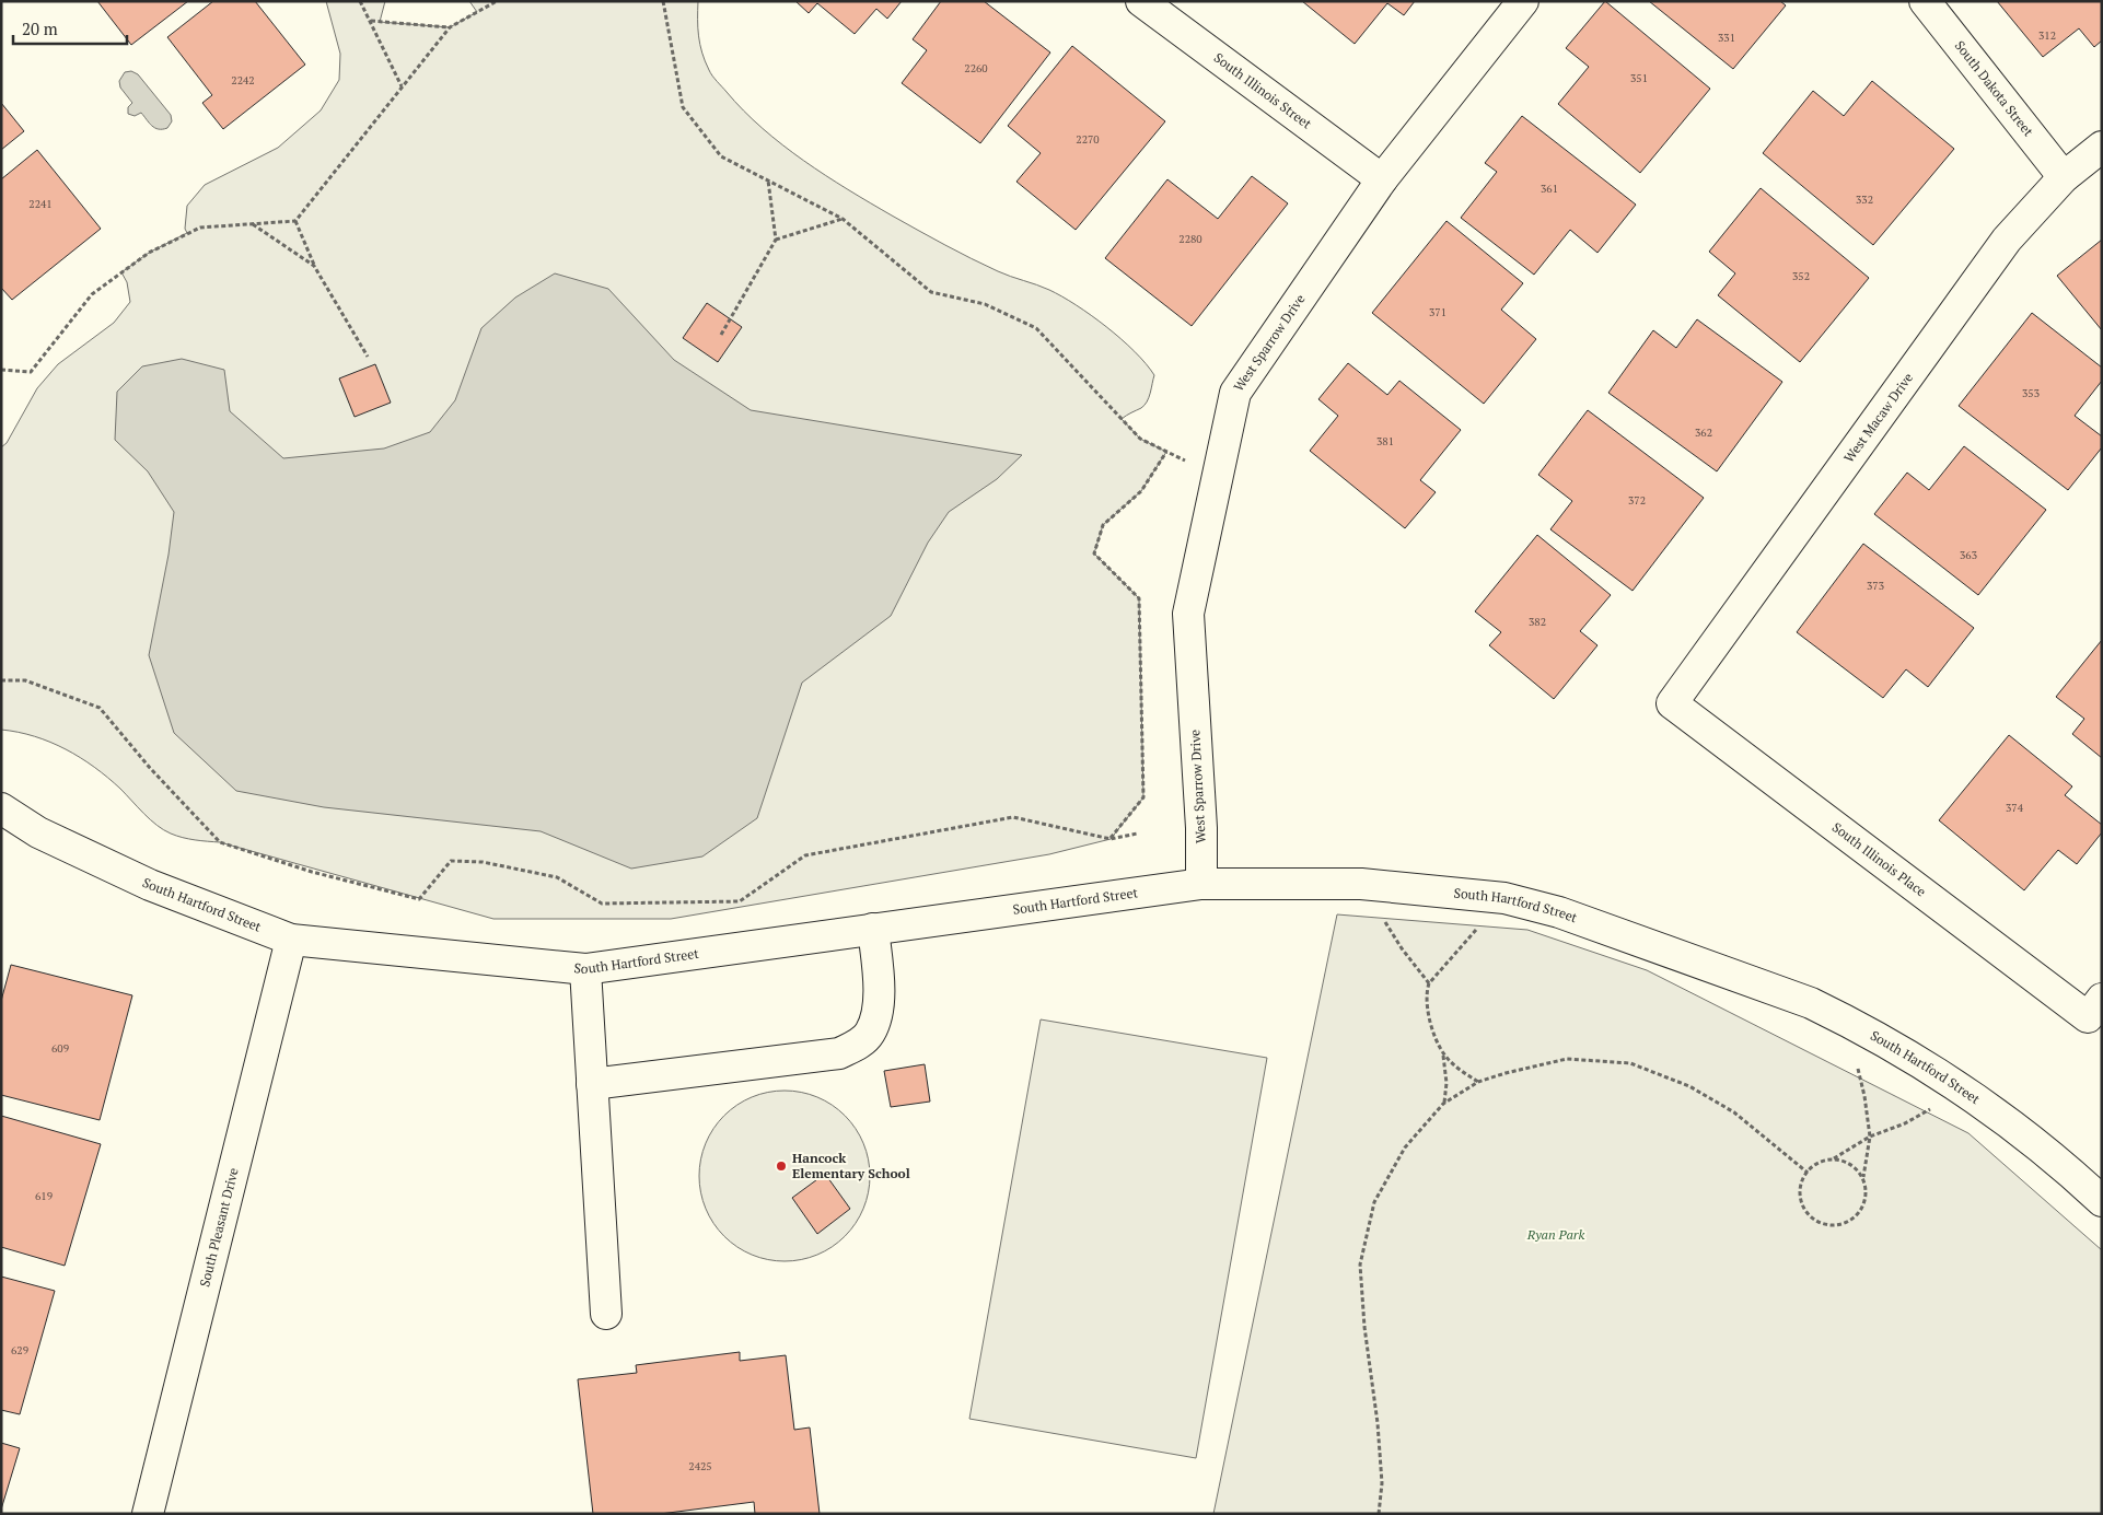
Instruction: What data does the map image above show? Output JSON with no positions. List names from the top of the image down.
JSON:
{
  "streets": {
    "street": [
      "South Dakota Street",
      "South Illinois Street",
      "West Sparrow Drive",
      "West Macaw Drive",
      "South Illinois Place",
      "South Hartford Street",
      "South Pleasant Drive"
    ]
  },
  "crossings": [
    ["South Dakota Street", "West Macaw Drive"],
    ["South Illinois Street", "West Sparrow Drive"],
    ["West Sparrow Drive", "South Hartford Street"],
    ["West Macaw Drive", "South Illinois Place"],
    ["South Hartford Street", "South Pleasant Drive"]
  ],
  "parks": ["Ryan Park"],
  "places": ["Hancock Elementary School"],
  "house_numbers": [
    "312",
    "331",
    "2260",
    "351",
    "2242",
    "2270",
    "361",
    "332",
    "2241",
    "2280",
    "352",
    "371",
    "353",
    "362",
    "381",
    "372",
    "363",
    "373",
    "382",
    "374",
    "609",
    "619",
    "629",
    "2425"
  ],
  "scale_bar": "20 m"
}
